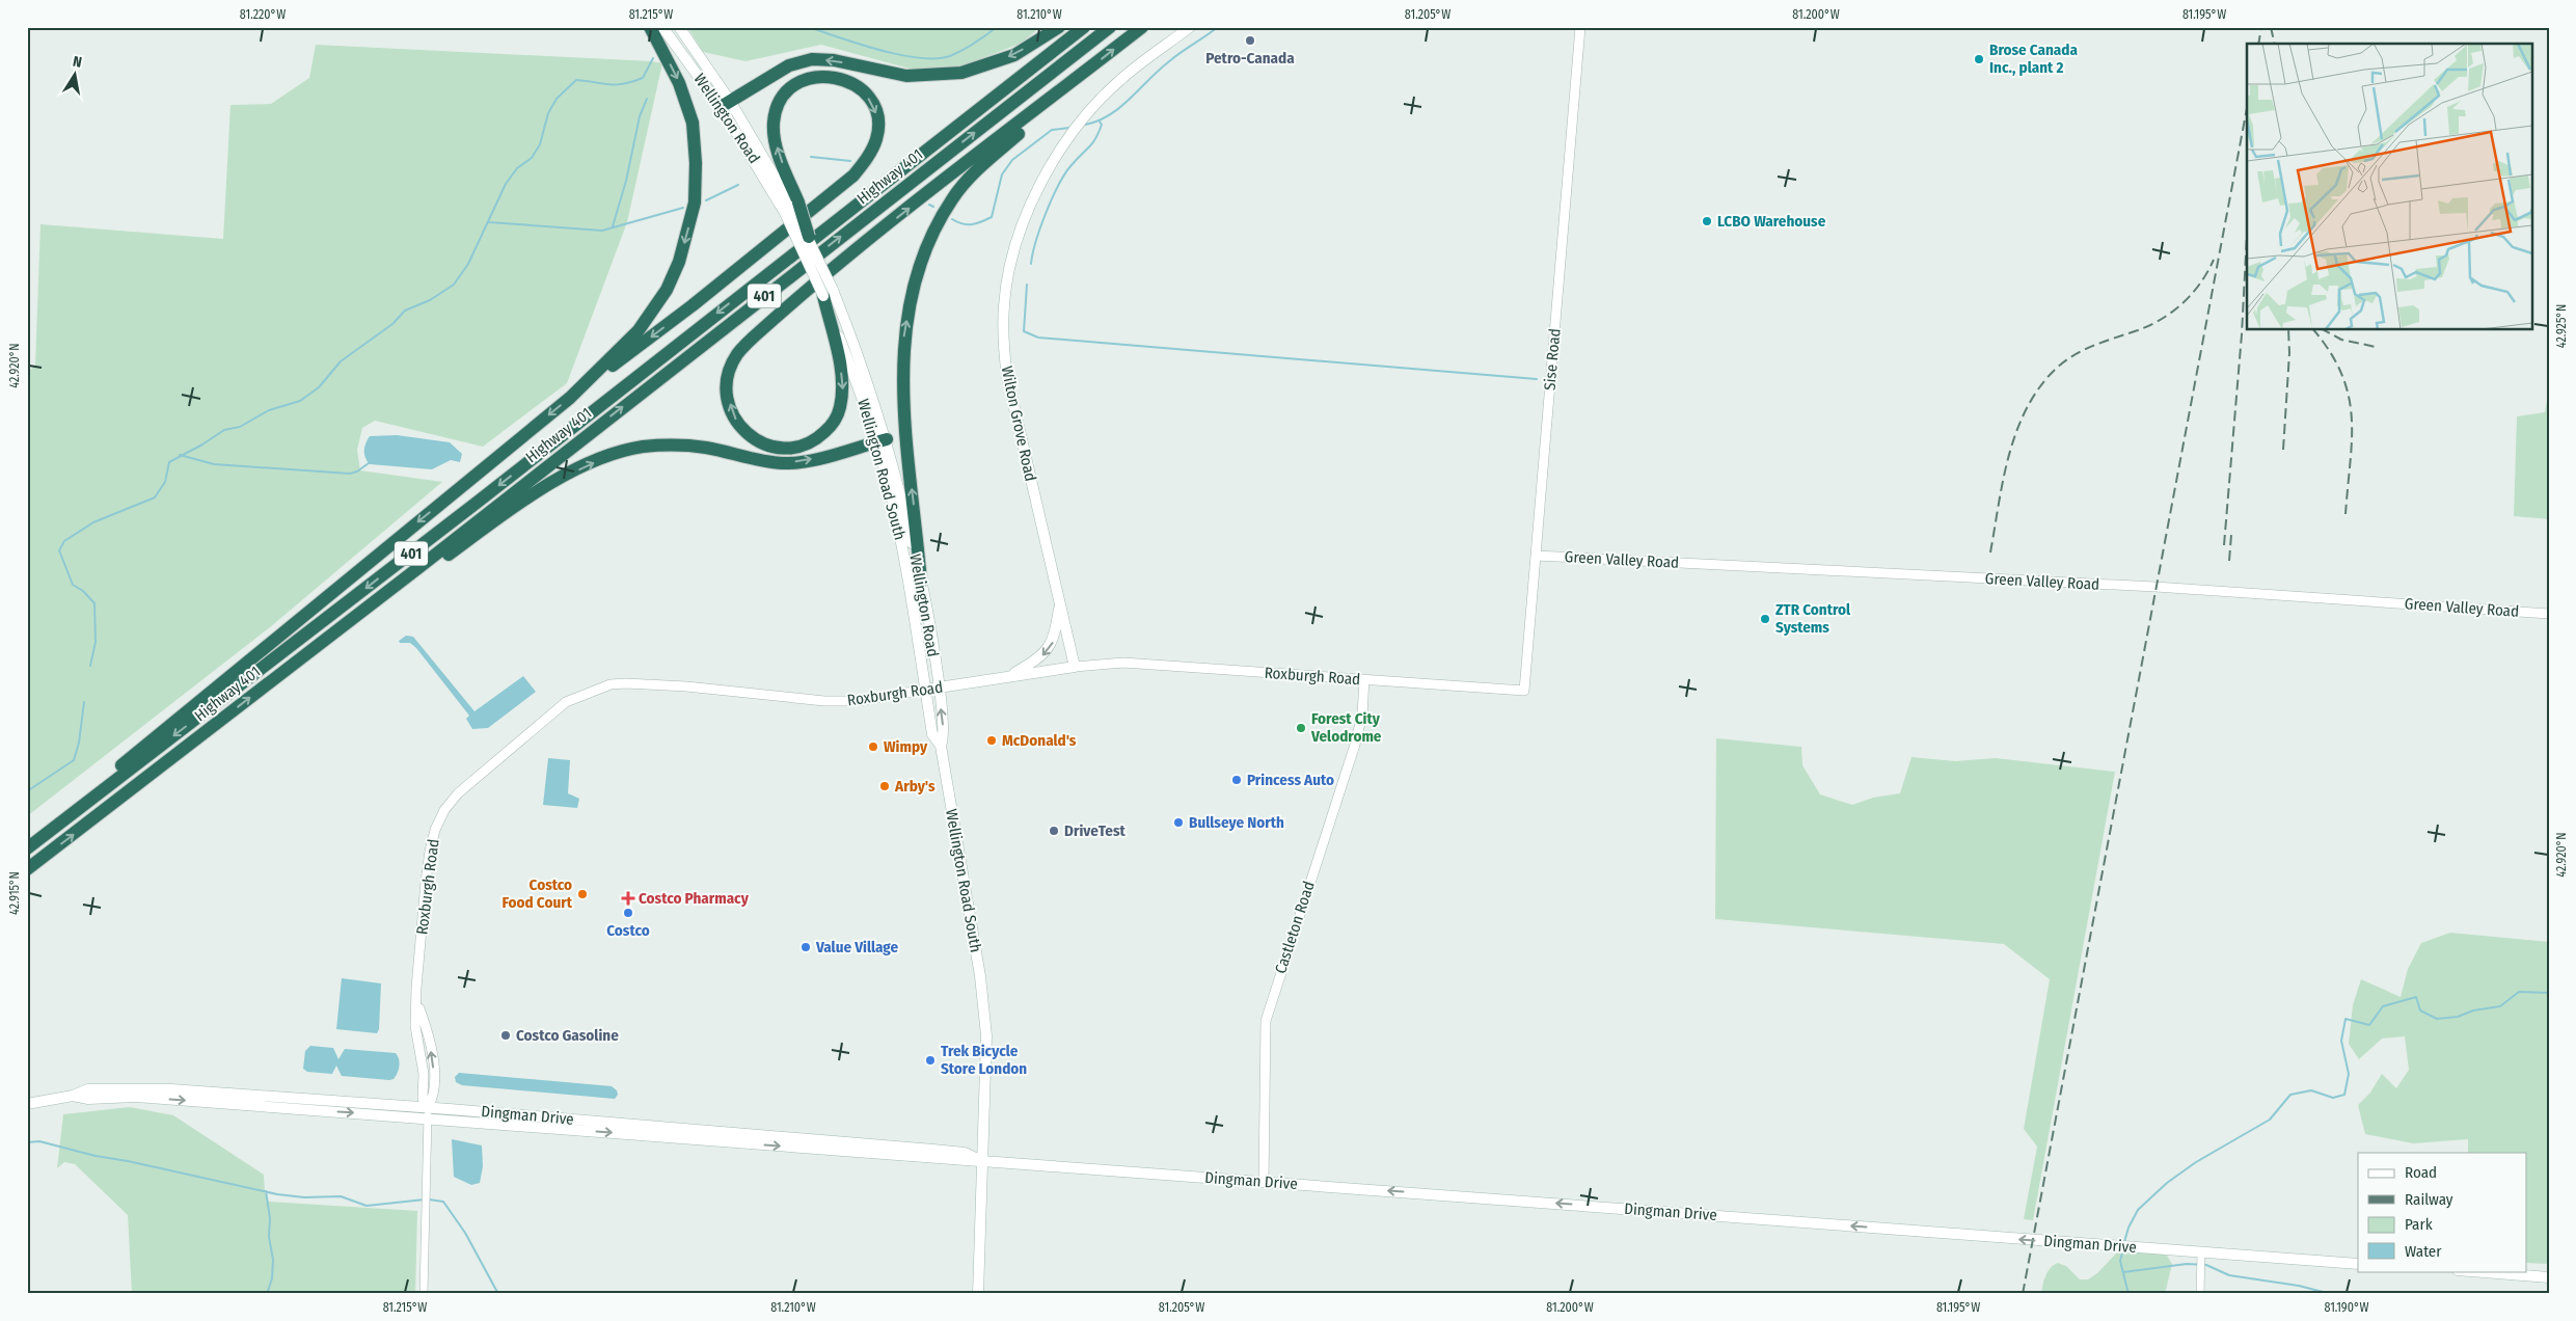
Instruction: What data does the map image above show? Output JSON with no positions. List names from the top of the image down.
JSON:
{
  "streets": {
    "highway": ["Highway 401", "401"],
    "main road": [
      "Wellington Road",
      "Wilton Grove Road",
      "Wellington Road South",
      "Roxburgh Road",
      "Dingman Drive"
    ],
    "street": ["Sise Road", "Green Valley Road", "Castleton Road"]
  },
  "crossings": [
    ["Wellington Road", "Wellington Road South"],
    ["Wellington Road", "Roxburgh Road"],
    ["Sise Road", "Green Valley Road"],
    ["Sise Road", "Roxburgh Road"],
    ["Wilton Grove Road", "Roxburgh Road"],
    ["Wellington Road South", "Roxburgh Road"],
    ["Wellington Road South", "Dingman Drive"],
    ["Roxburgh Road", "Castleton Road"],
    ["Roxburgh Road", "Dingman Drive"],
    ["Castleton Road", "Dingman Drive"]
  ],
  "one_way": ["Dingman Drive"],
  "places": {
    "other": [
      "Petro-Canada",
      "Brose Canada Inc., plant 2",
      "LCBO Warehouse",
      "ZTR Control Systems",
      "Forest City Velodrome",
      "McDonald's",
      "Wimpy",
      "Princess Auto",
      "Arby's",
      "Bullseye North",
      "DriveTest",
      "Costco Food Court",
      "Costco",
      "Value Village",
      "Costco Gasoline",
      "Trek Bicycle Store London"
    ],
    "health": ["Costco Pharmacy"]
  },
  "legend": [
    "Road",
    "Railway",
    "Park",
    "Water"
  ],
  "north": "top",
  "coordinates": [
    "81.220°W",
    "81.215°W",
    "81.210°W",
    "81.205°W",
    "81.200°W",
    "81.195°W",
    "42.925°N",
    "42.920°N",
    "42.915°N",
    "81.190°W"
  ]
}
